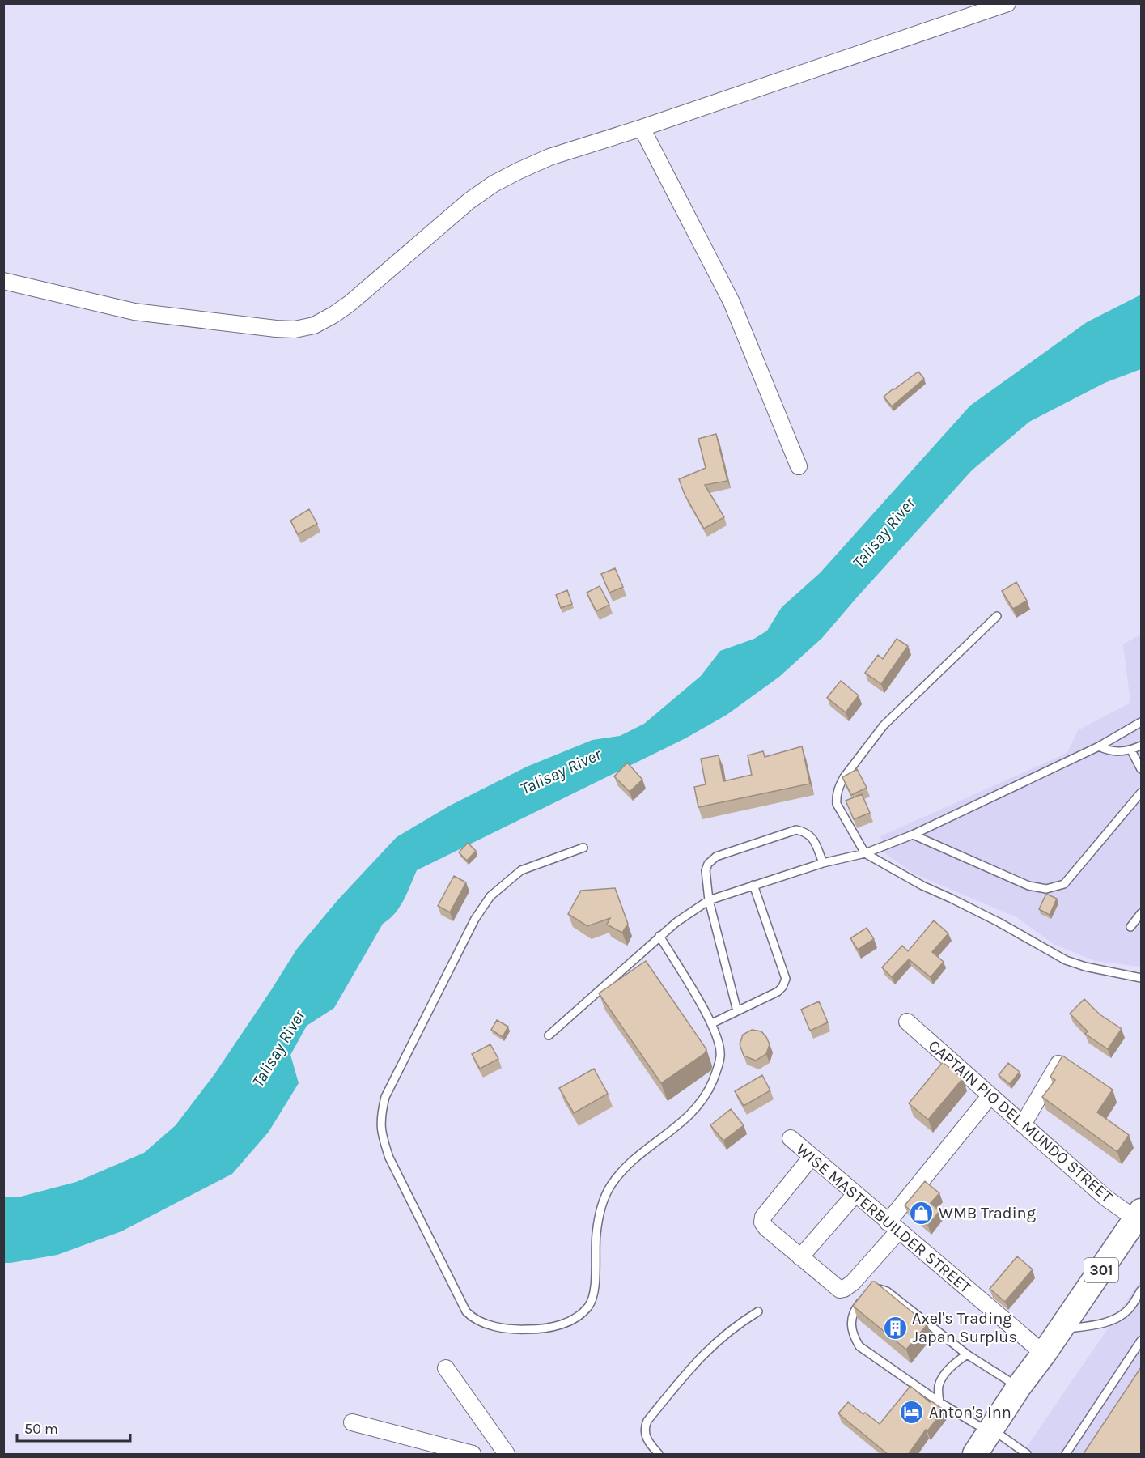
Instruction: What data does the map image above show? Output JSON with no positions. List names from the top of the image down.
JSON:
{
  "streets": {
    "main road": ["301"],
    "street": ["CAPTAIN PIO DEL MUNDO STREET", "WISE MASTERBUILDER STREET"]
  },
  "crossings": [
    ["CAPTAIN PIO DEL MUNDO STREET", "301"],
    ["WISE MASTERBUILDER STREET", "301"]
  ],
  "water": ["Talisay River"],
  "places": {
    "shop": ["WMB Trading"],
    "building": ["Axel's Trading Japan Surplus"],
    "hotel": ["Anton's Inn"]
  },
  "scale_bar": "50 m"
}
